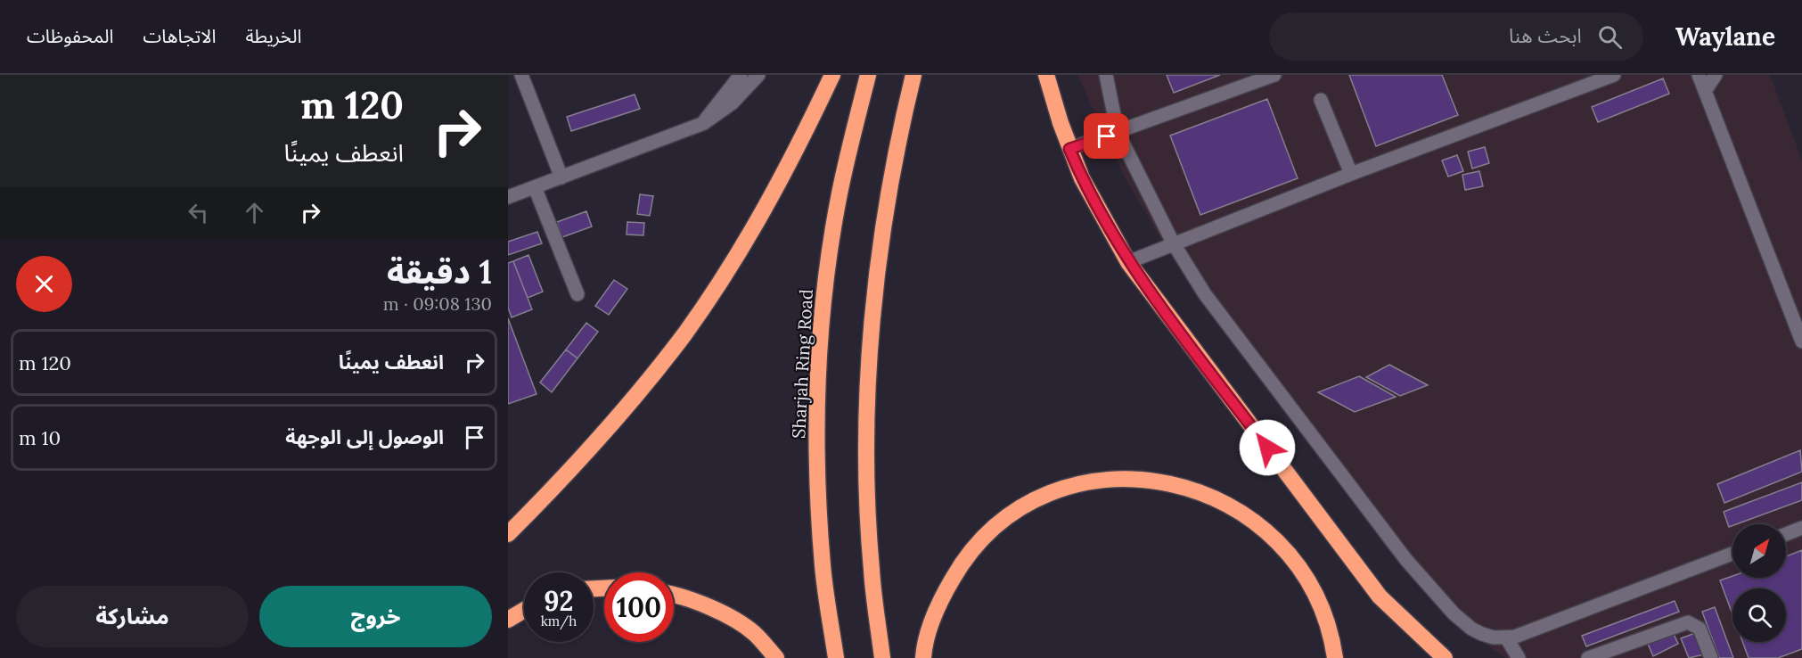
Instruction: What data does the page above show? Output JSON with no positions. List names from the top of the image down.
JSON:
{
  "streets": {
    "highway": ["Sharjah Ring Road"]
  },
  "north": "top right",
  "page": {
    "header": "Waylane",
    "search": "ابحث هنا",
    "nav": ["الخريطة", "الاتجاهات", "المحفوظات"],
    "turn": ["120 m", "انعطف يمينًا"],
    "heading": ["1 دقيقة", "130 m · 09:08"],
    "list": [
      {
        "name": "انعطف يمينًا",
        "value": "120 m"
      },
      {
        "name": "الوصول إلى الوجهة",
        "value": "10 m"
      }
    ],
    "speed": "92 km/h",
    "limit": "100",
    "buttons": ["خروج", "مشاركة"]
  }
}
